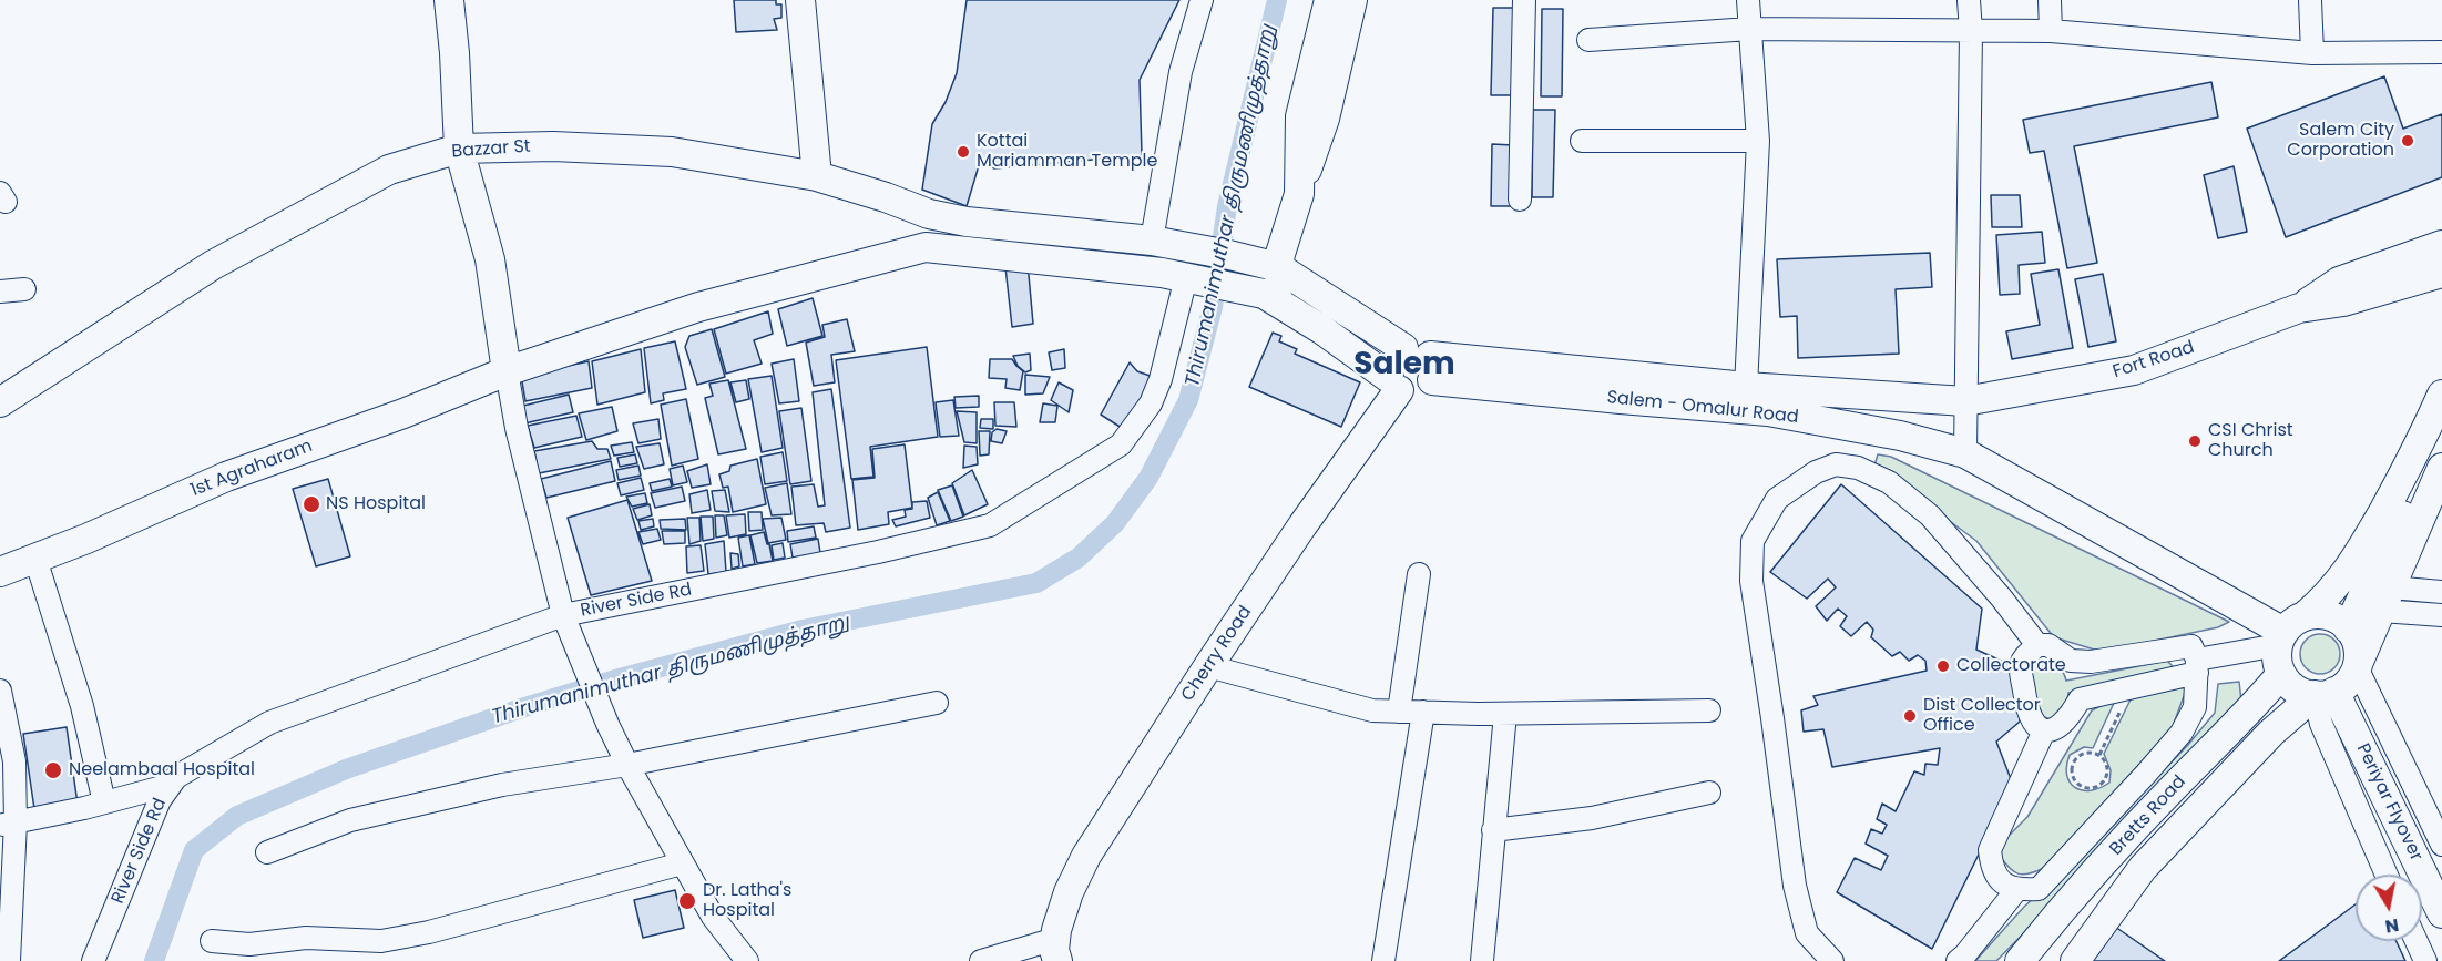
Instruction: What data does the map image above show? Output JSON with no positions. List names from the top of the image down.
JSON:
{
  "streets": {
    "main road": [
      "Bazzar St",
      "Fort Road",
      "Salem - Omalur Road",
      "1st Agraharam",
      "Cherry Road",
      "Periyar Flyover",
      "Bretts Road"
    ],
    "street": ["River Side Rd"]
  },
  "crossings": [
    ["Fort Road", "Salem - Omalur Road"],
    ["Salem - Omalur Road", "Cherry Road"],
    ["Salem - Omalur Road", "Periyar Flyover"],
    ["Salem - Omalur Road", "Bretts Road"],
    ["Periyar Flyover", "Bretts Road"]
  ],
  "districts": ["Salem"],
  "water": ["Thirumanimuthar திருமணிமுத்தாறு"],
  "places": [
    "Salem City Corporation",
    "Kottai Mariamman Temple",
    "CSI Christ Church",
    "NS Hospital",
    "Collectorate",
    "Dist Collector Office",
    "Neelambaal Hospital",
    "Dr. Latha's Hospital"
  ],
  "north": "bottom"
}
